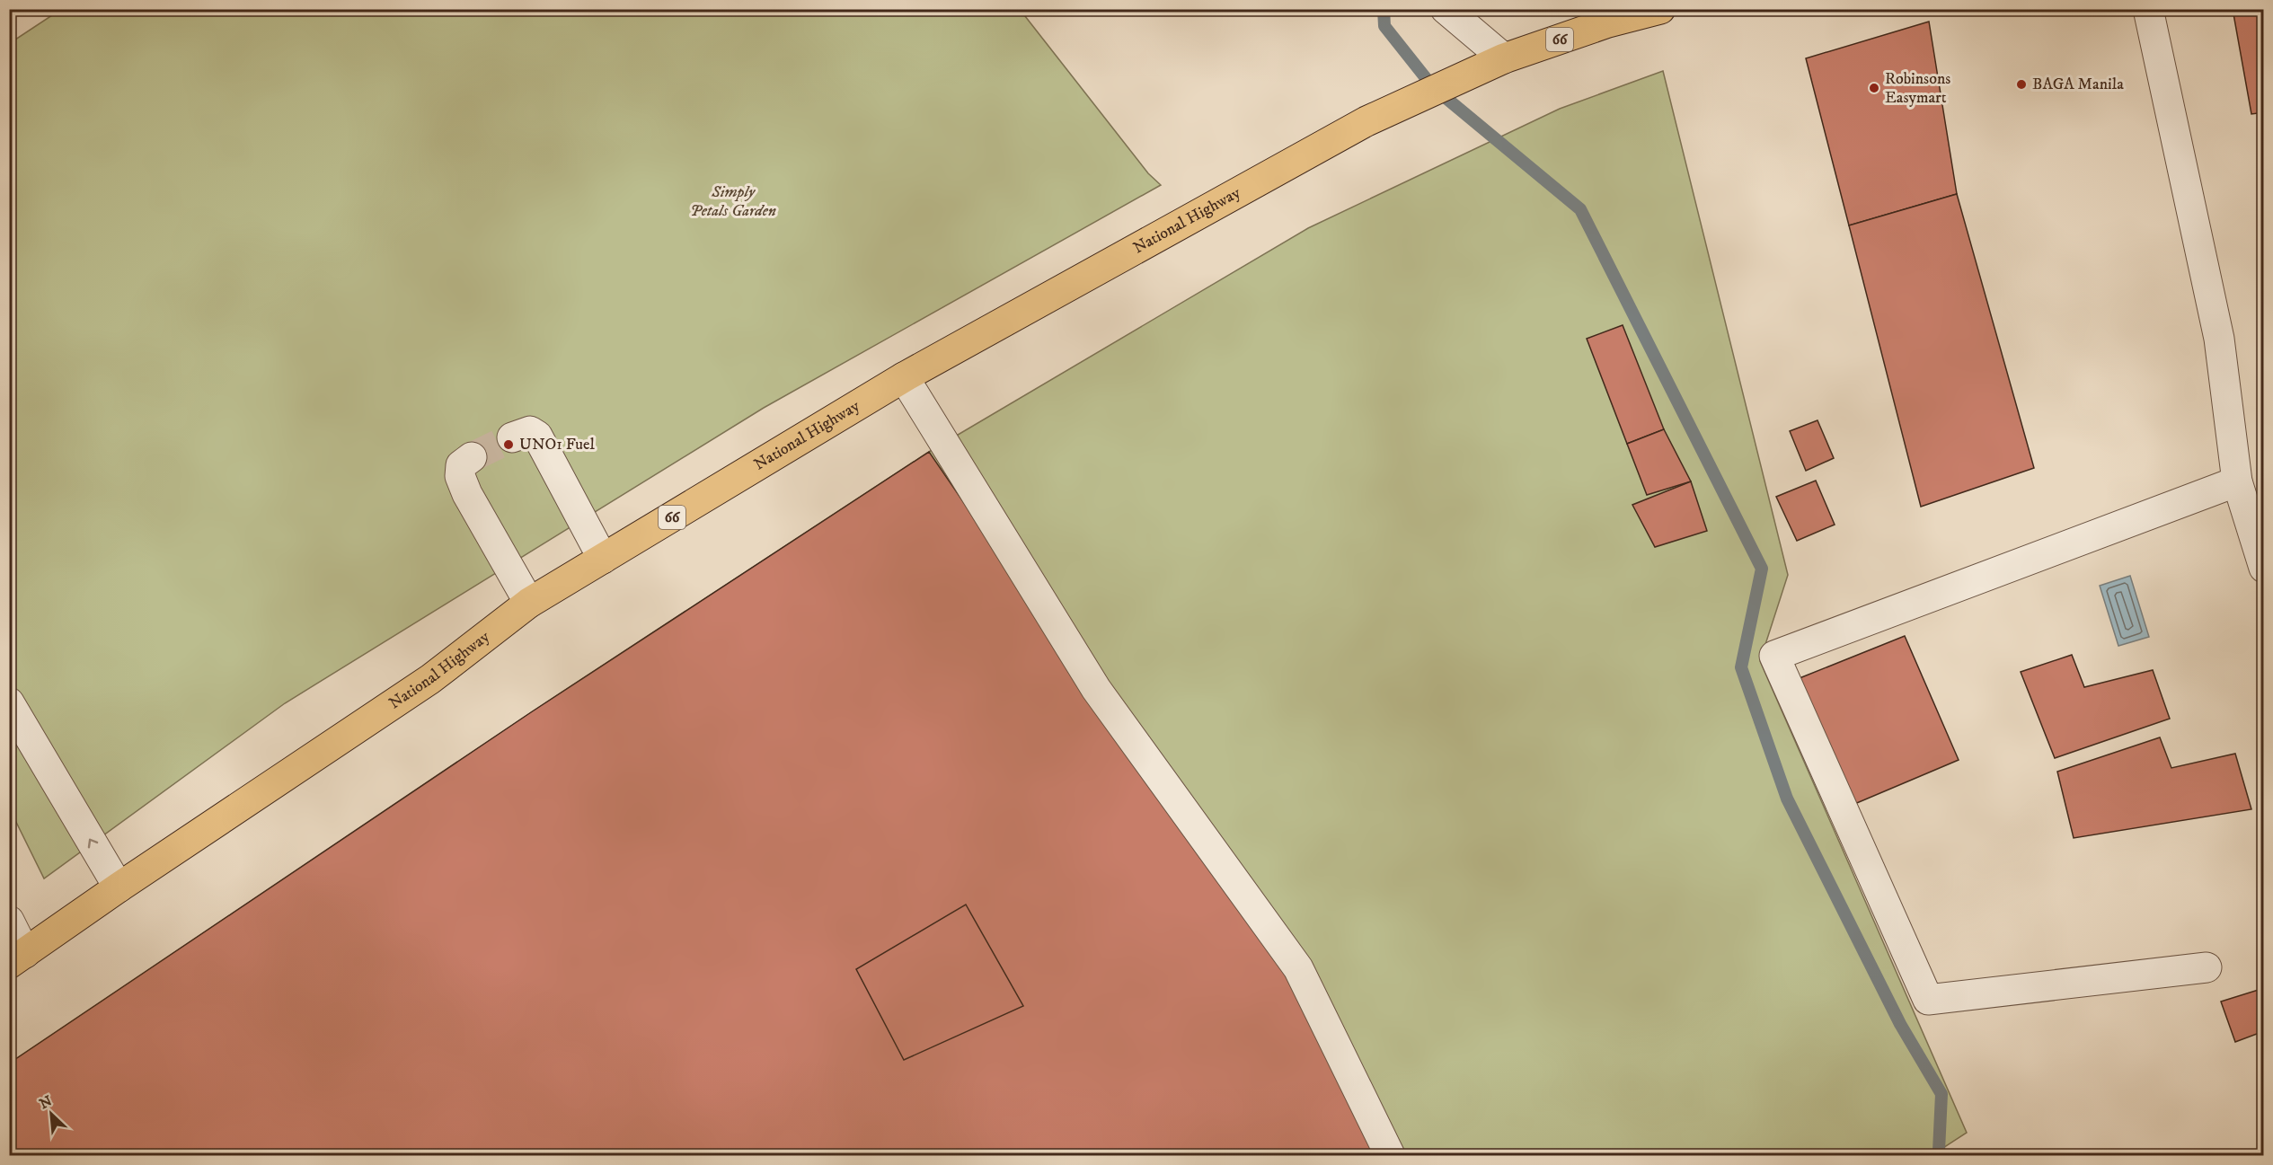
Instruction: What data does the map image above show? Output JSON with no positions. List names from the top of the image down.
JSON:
{
  "streets": {
    "main road": ["66", "National Highway"]
  },
  "parks": ["Simply Petals Garden"],
  "places": ["BAGA Manila", "Robinsons Easymart", "UNO1 Fuel"],
  "north": "top left"
}
